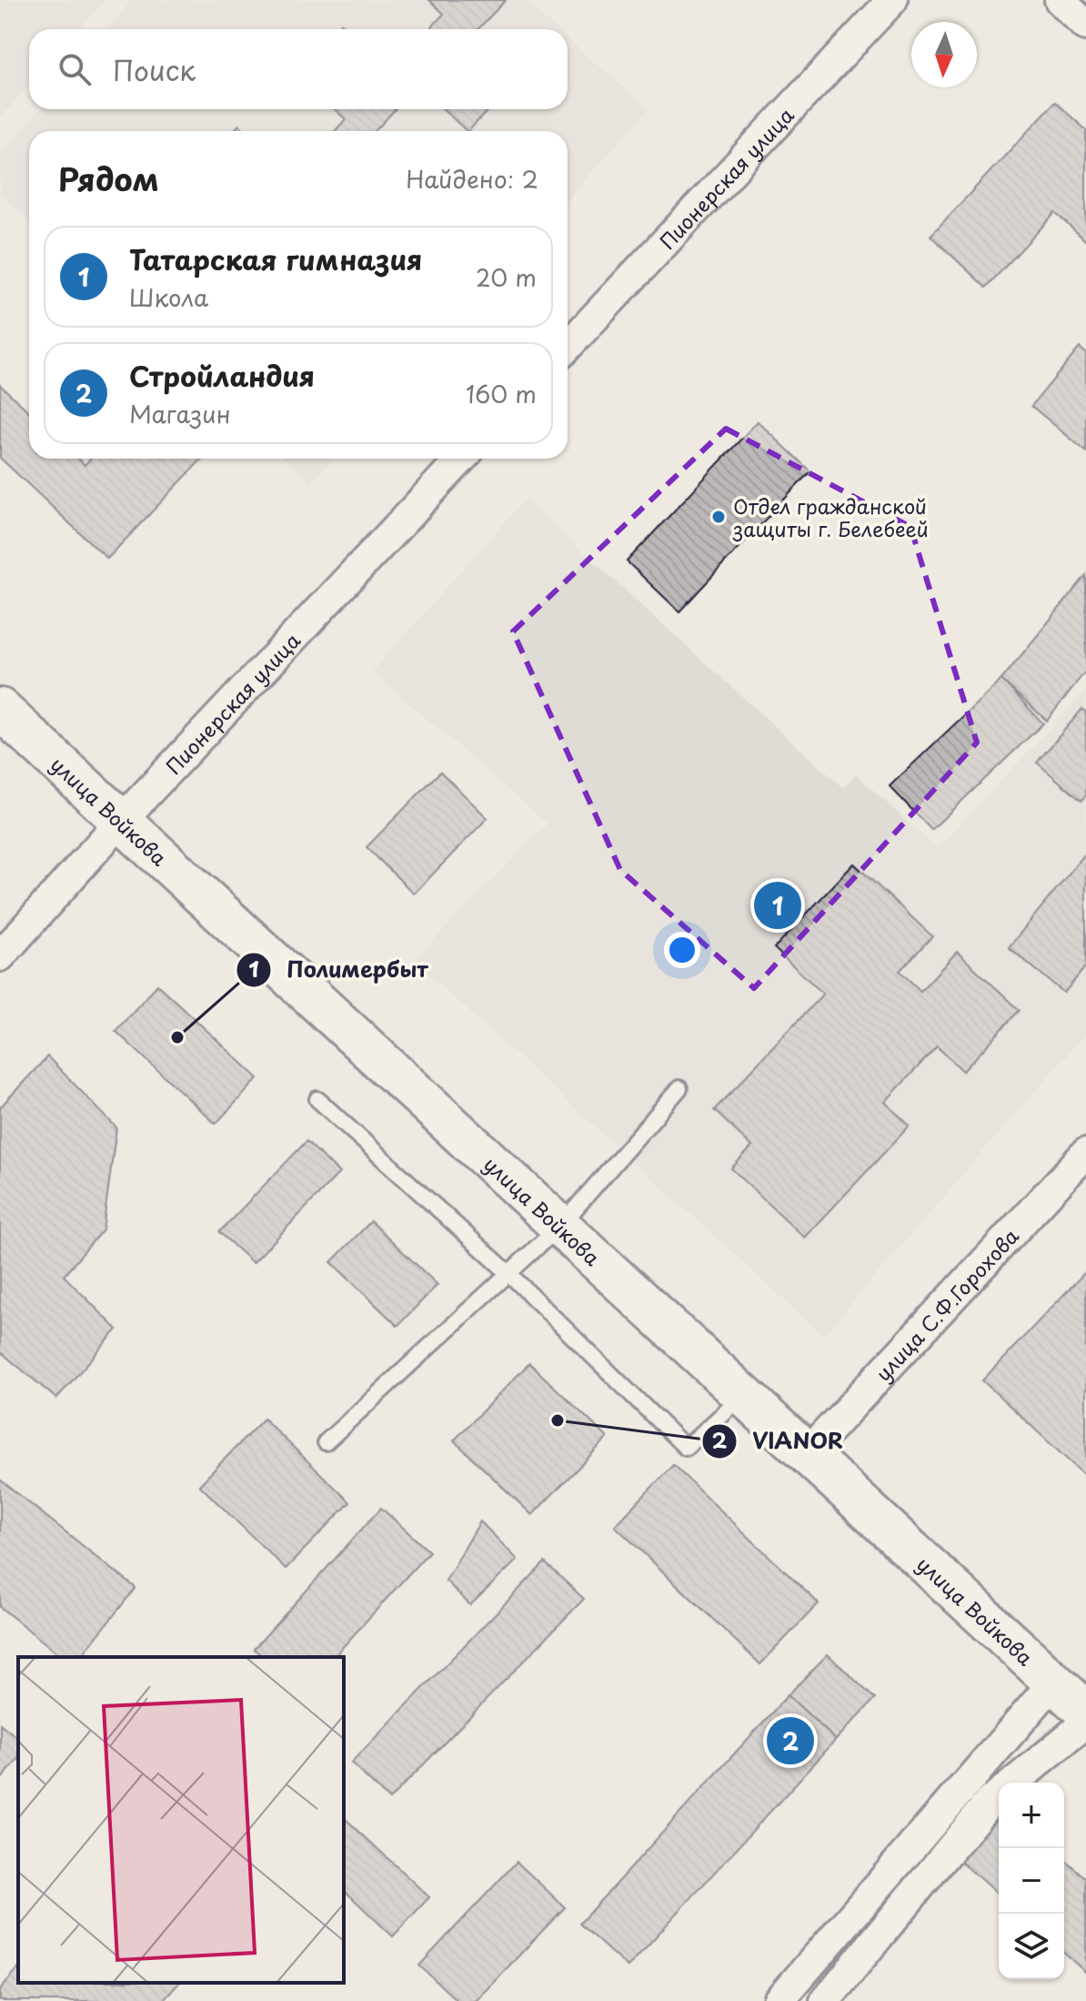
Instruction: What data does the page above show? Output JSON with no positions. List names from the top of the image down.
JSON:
{
  "streets": {
    "main road": ["улица Войкова"],
    "street": ["Пионерская улица", "улица С.Ф.Горохова"]
  },
  "crossings": [
    ["Пионерская улица", "улица Войкова"],
    ["улица Войкова", "улица С.Ф.Горохова"]
  ],
  "places": ["Отдел гражданской защиты г. Белебеей", "Полимербыт", "VIANOR"],
  "north": "bottom",
  "page": {
    "search": "Поиск",
    "heading": ["Рядом", "Найдено: 2"],
    "list": [
      {
        "mark": "1",
        "name": "Татарская гимназия",
        "note": "Школа",
        "value": "20 m"
      },
      {
        "mark": "2",
        "name": "Стройландия",
        "note": "Магазин",
        "value": "160 m"
      }
    ],
    "pins": ["1", "2"],
    "map_buttons": ["+", "−"]
  }
}
